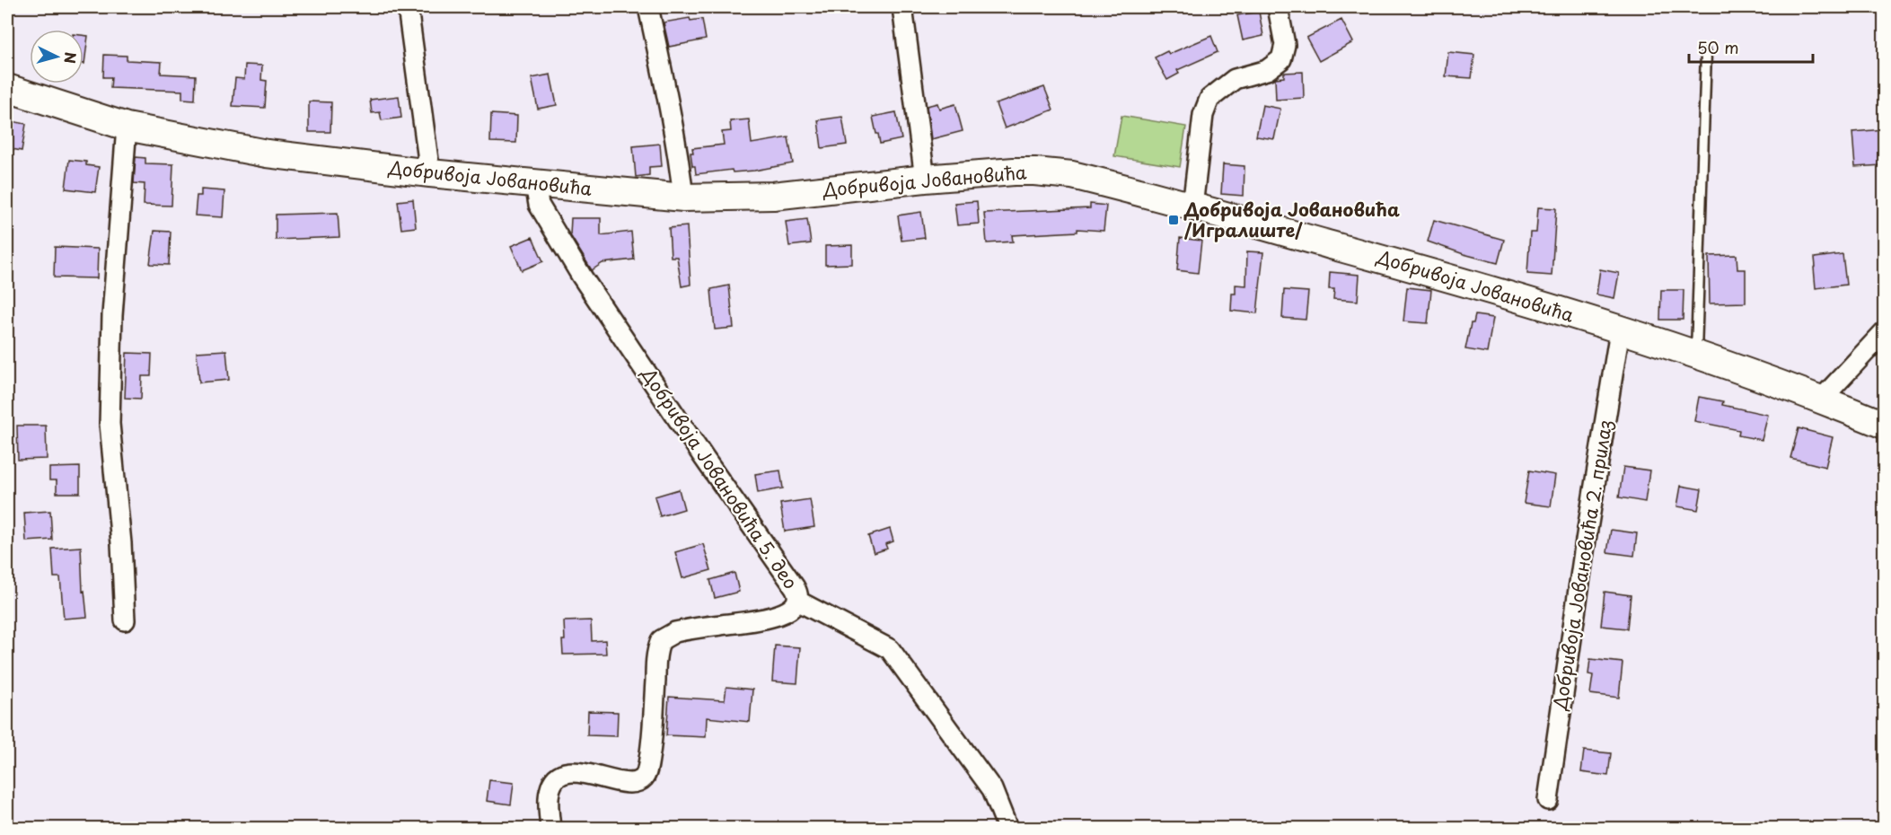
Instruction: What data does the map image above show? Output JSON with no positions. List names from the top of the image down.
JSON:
{
  "streets": {
    "street": ["Добривоја Јовановића", "Добривоја Јовановића 5. део", "Добривоја Јовановића 2. прилаз"]
  },
  "crossings": [
    ["Добривоја Јовановића", "Добривоја Јовановића 5. део"],
    ["Добривоја Јовановића", "Добривоја Јовановића 2. прилаз"]
  ],
  "places": {
    "transit": ["Добривоја Јовановића /Игралиште/"]
  },
  "scale_bar": "50 m",
  "north": "right"
}
